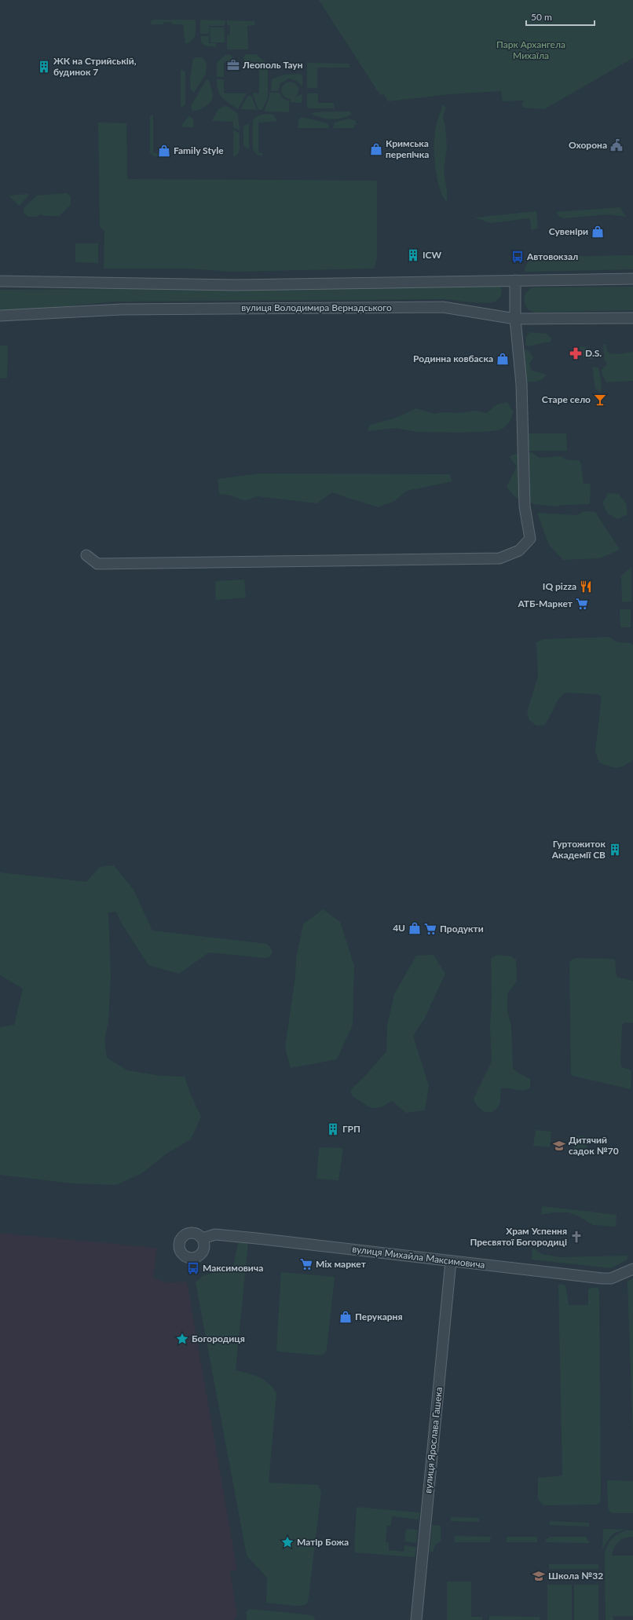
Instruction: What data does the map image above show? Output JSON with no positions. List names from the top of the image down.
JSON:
{
  "streets": {
    "street": ["вулиця Володимира Вернадського", "вулиця Михайла Максимовича", "вулиця Ярослава Гашека"]
  },
  "crossings": [
    ["вулиця Михайла Максимовича", "вулиця Ярослава Гашека"]
  ],
  "parks": ["Парк Архангела Михаїла"],
  "places": {
    "office": ["Леополь Таун"],
    "building": [
      "ЖК на Стрийській, будинок 7",
      "ICW",
      "Гуртожиток Академії СВ",
      "ГРП"
    ],
    "public building": ["Охорона"],
    "shop": [
      "Кримська перепічка",
      "Family Style",
      "Сувеніри",
      "Родинна ковбаска",
      "4U",
      "Перукарня"
    ],
    "bus stop": ["Автовокзал", "Максимовича"],
    "pharmacy": ["D.S."],
    "bar": ["Старе село"],
    "restaurant": ["IQ pizza"],
    "supermarket": ["АТБ-Маркет", "Продукти", "Mix маркет"],
    "school or university": ["Дитячий садок №70", "Школа №32"],
    "church": ["Храм Успення Пресвятої Богородиці"],
    "place": ["Богородиця", "Матір Божа"]
  },
  "scale_bar": "50 m"
}
